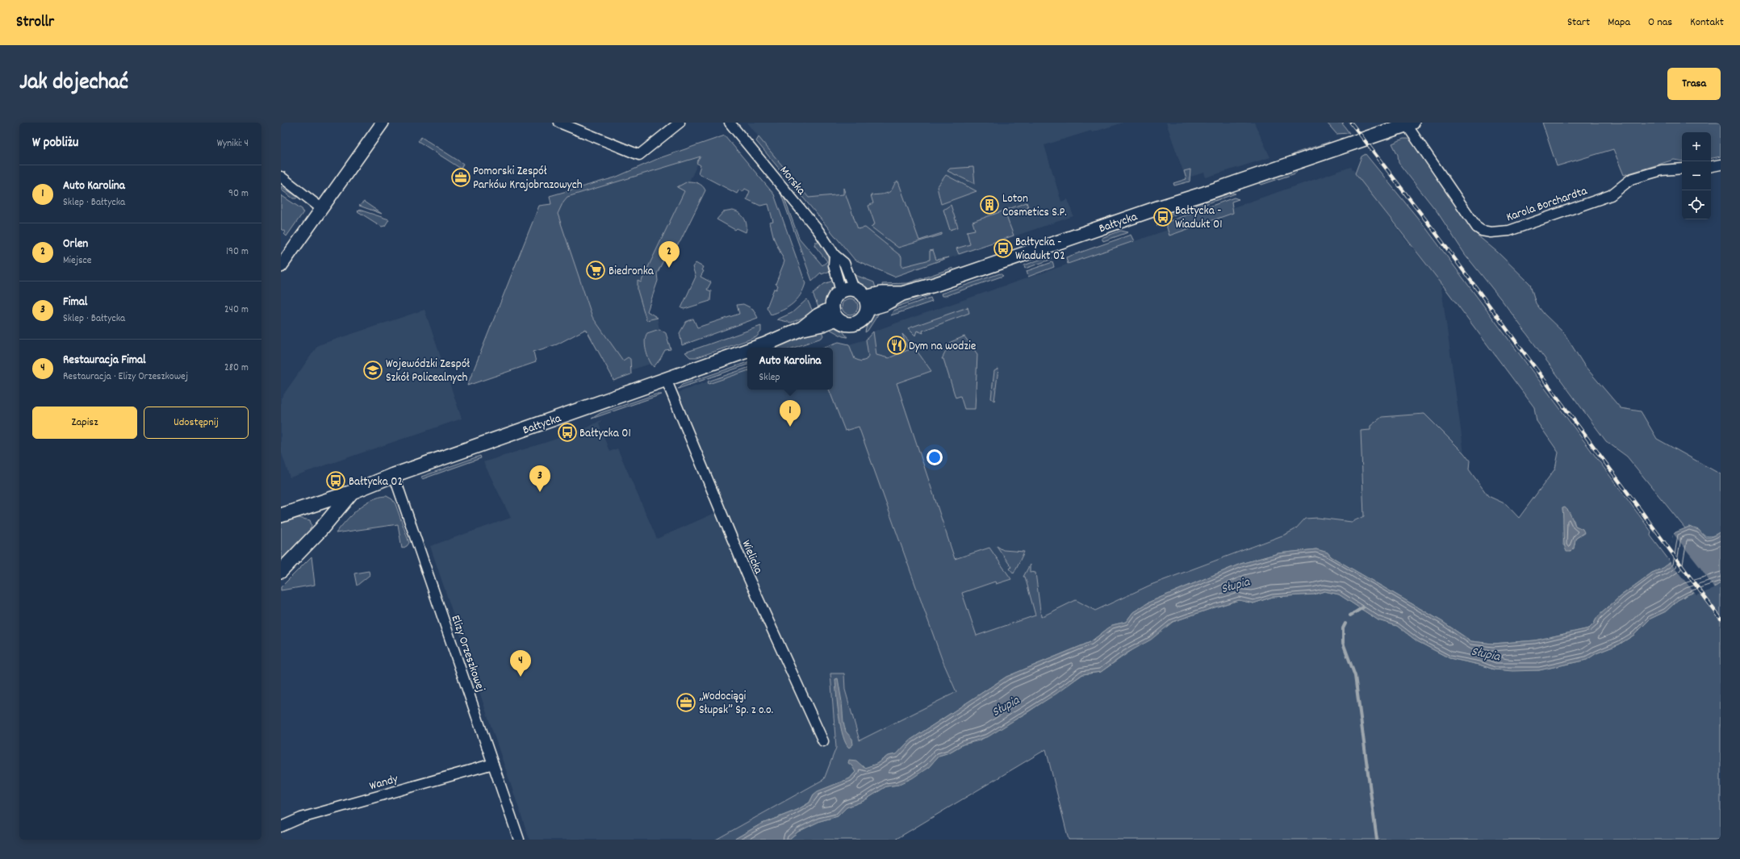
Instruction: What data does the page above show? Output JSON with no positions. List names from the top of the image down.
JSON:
{
  "streets": {
    "main road": ["Bałtycka"],
    "street": [
      "Morska",
      "Karola Borchardta",
      "Wielicka",
      "Elizy Orzeszkowej",
      "Wandy"
    ]
  },
  "crossings": [
    ["Morska", "Bałtycka"],
    ["Karola Borchardta", "Bałtycka"],
    ["Bałtycka", "Wielicka"],
    ["Bałtycka", "Elizy Orzeszkowej"],
    ["Elizy Orzeszkowej", "Wandy"]
  ],
  "water": ["Słupia"],
  "places": {
    "office": ["Pomorski Zespół Parków Krajobrazowych", "„Wodociągi Słupsk” Sp. z o.o."],
    "building": ["Loton Cosmetics S.P."],
    "bus stop": [
      "Bałtycka - Wiadukt 01",
      "Bałtycka - Wiadukt 02",
      "Bałtycka 01",
      "Bałtycka 02"
    ],
    "supermarket": ["Biedronka"],
    "restaurant": ["Dym na wodzie"],
    "school or university": ["Wojewódzki Zespół Szkół Policealnych"]
  },
  "page": {
    "header": "Strollr",
    "nav": [
      "Start",
      "Mapa",
      "O nas",
      "Kontakt"
    ],
    "title": "Jak dojechać",
    "buttons": [
      "Trasa",
      ["Zapisz", "Udostępnij"]
    ],
    "heading": ["W pobliżu", "Wyniki: 4"],
    "map_buttons": ["+", "−"],
    "list": [
      {
        "mark": "1",
        "name": "Auto Karolina",
        "note": "Sklep · Bałtycka",
        "value": "90 m"
      },
      {
        "mark": "2",
        "name": "Orlen",
        "note": "Miejsce",
        "value": "190 m"
      },
      {
        "mark": "3",
        "name": "Fimal",
        "note": "Sklep · Bałtycka",
        "value": "240 m"
      },
      {
        "mark": "4",
        "name": "Restauracja Fimal",
        "note": "Restauracja · Elizy Orzeszkowej",
        "value": "280 m"
      }
    ],
    "pins": [
      "2",
      "1",
      "3",
      "4"
    ],
    "popup": ["Auto Karolina", "Sklep"]
  }
}
